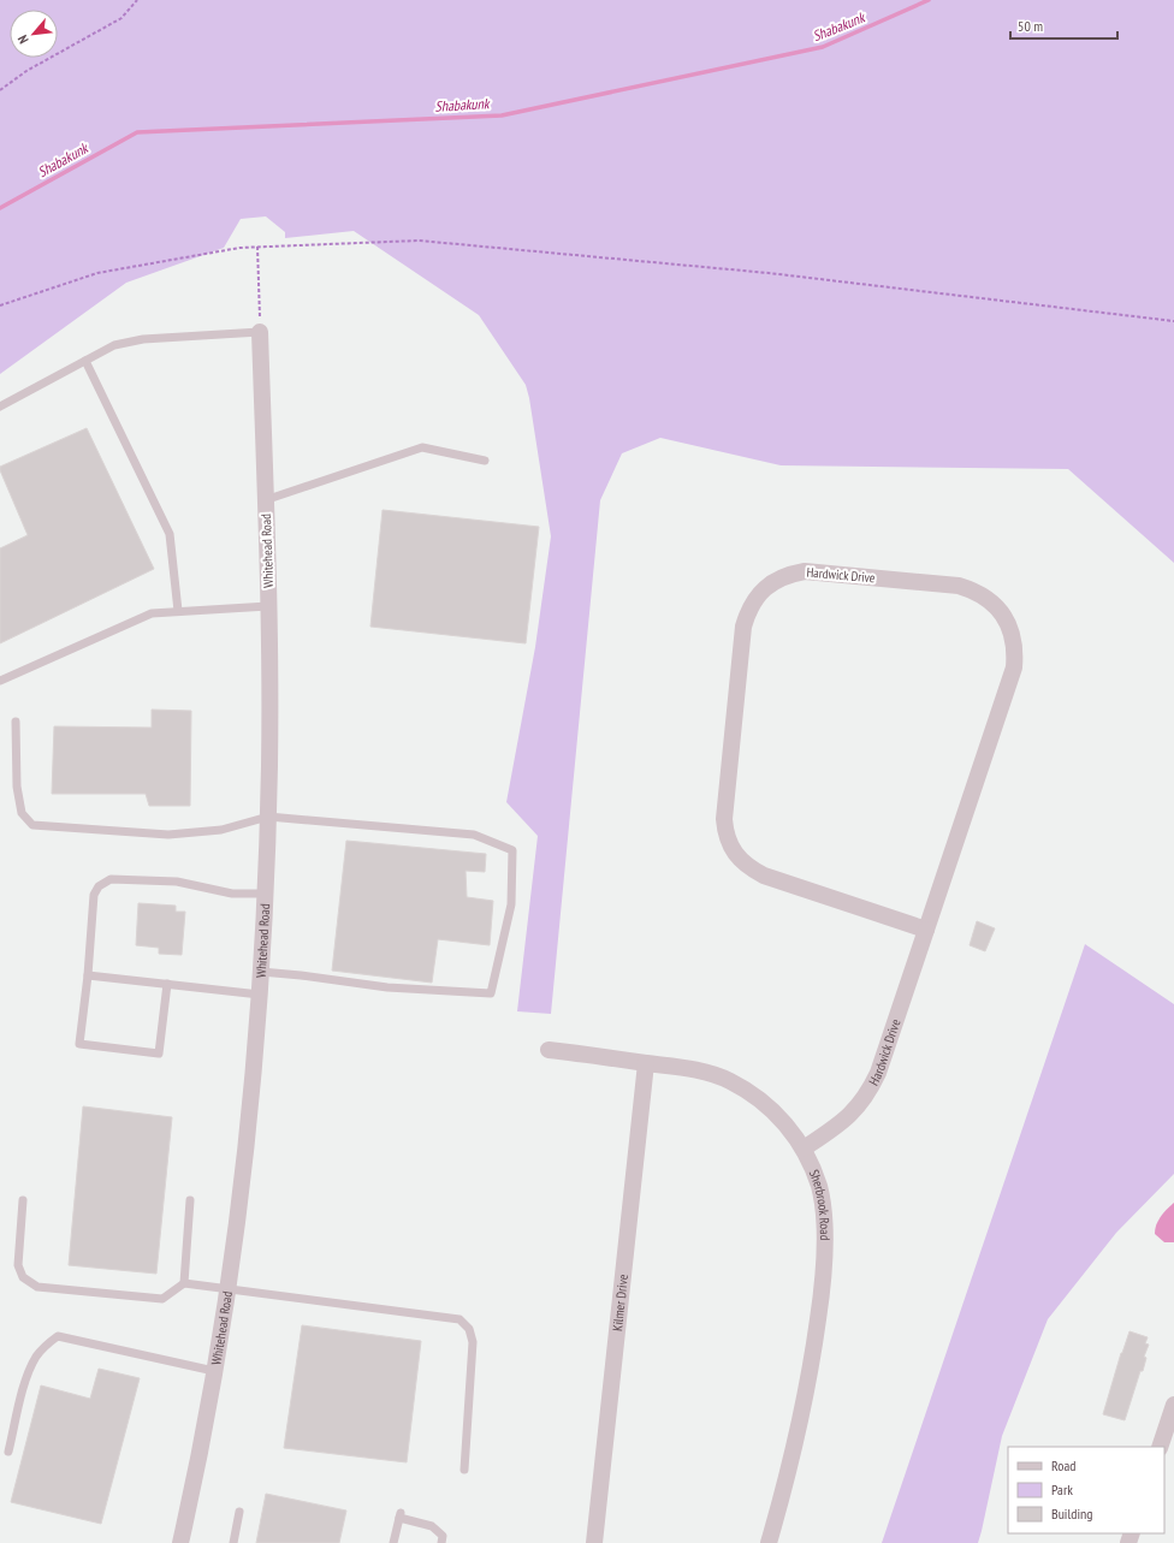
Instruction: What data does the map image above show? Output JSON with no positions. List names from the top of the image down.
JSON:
{
  "streets": {
    "street": [
      "Whitehead Road",
      "Hardwick Drive",
      "Sherbrook Road",
      "Kilmer Drive"
    ]
  },
  "crossings": [
    ["Hardwick Drive", "Sherbrook Road"],
    ["Sherbrook Road", "Kilmer Drive"]
  ],
  "water": ["Shabakunk"],
  "legend": ["Road", "Park", "Building"],
  "scale_bar": "50 m",
  "north": "bottom left"
}
